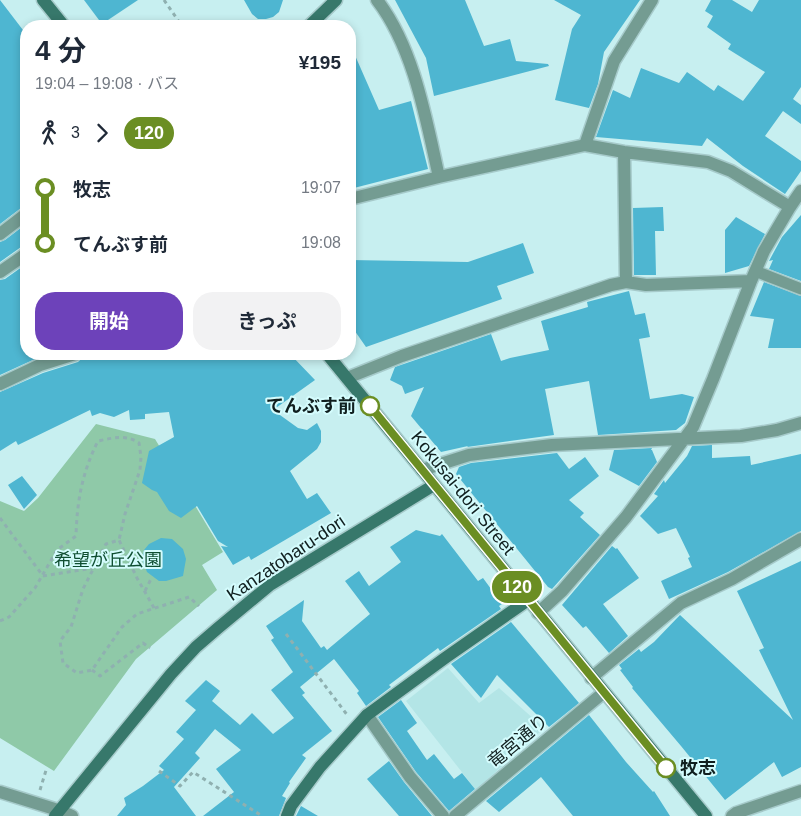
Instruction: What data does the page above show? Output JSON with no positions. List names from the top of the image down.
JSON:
{
  "streets": {
    "street": ["Kokusai-dori Street", "Kanzatobaru-dori", "竜宮通り"]
  },
  "crossings": [
    ["Kokusai-dori Street", "Kanzatobaru-dori"],
    ["Kokusai-dori Street", "竜宮通り"]
  ],
  "parks": ["希望が丘公園"],
  "places": ["てんぶす前", "牧志"],
  "lines": ["bus line 120"],
  "page": {
    "on_map": "120",
    "heading": ["4 分", "19:04 – 19:08 · バス", "¥195"],
    "legs": ["3", "120"],
    "list": [
      {
        "name": "牧志",
        "value": "19:07"
      },
      {
        "name": "てんぶす前",
        "value": "19:08"
      }
    ],
    "buttons": ["開始", "きっぷ"]
  }
}
